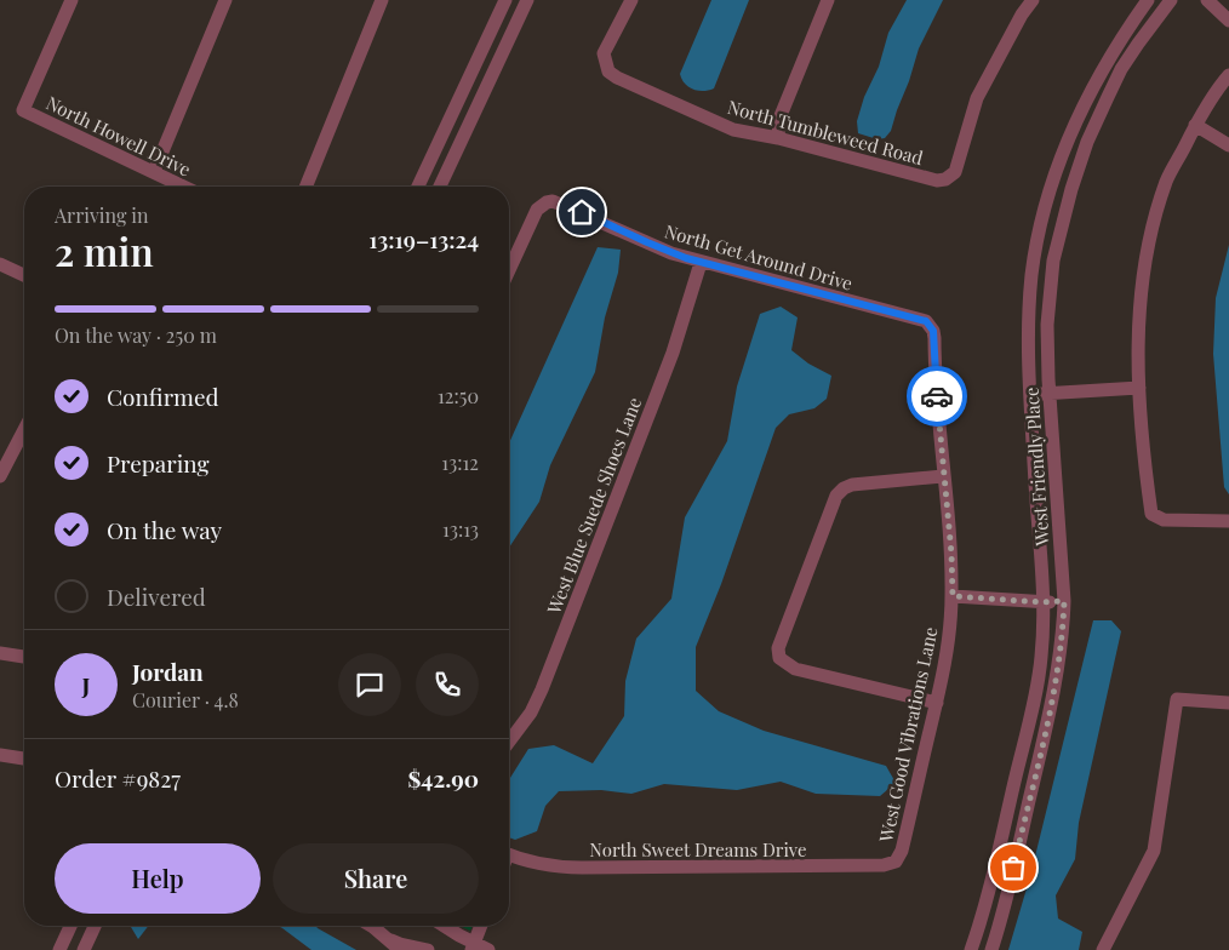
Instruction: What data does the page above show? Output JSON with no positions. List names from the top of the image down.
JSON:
{
  "streets": {
    "street": [
      "North Tumbleweed Road",
      "North Howell Drive",
      "North Get Around Drive",
      "West Friendly Place",
      "West Blue Suede Shoes Lane",
      "West Good Vibrations Lane",
      "North Sweet Dreams Drive"
    ]
  },
  "crossings": [
    ["North Get Around Drive", "West Blue Suede Shoes Lane"],
    ["North Get Around Drive", "West Good Vibrations Lane"],
    ["West Good Vibrations Lane", "North Sweet Dreams Drive"]
  ],
  "page": {
    "heading": ["2 min", "Arriving in", "13:19–13:24"],
    "panel": [
      "Jordan",
      "Courier · 4.8",
      "Order #9827",
      "$42.90"
    ],
    "bar": "On the way · 250 m",
    "list": [
      ["Confirmed", "12:50"],
      ["Preparing", "13:12"],
      ["On the way", "13:13"],
      "Delivered"
    ],
    "round": "J",
    "buttons": ["Help", "Share"]
  }
}
